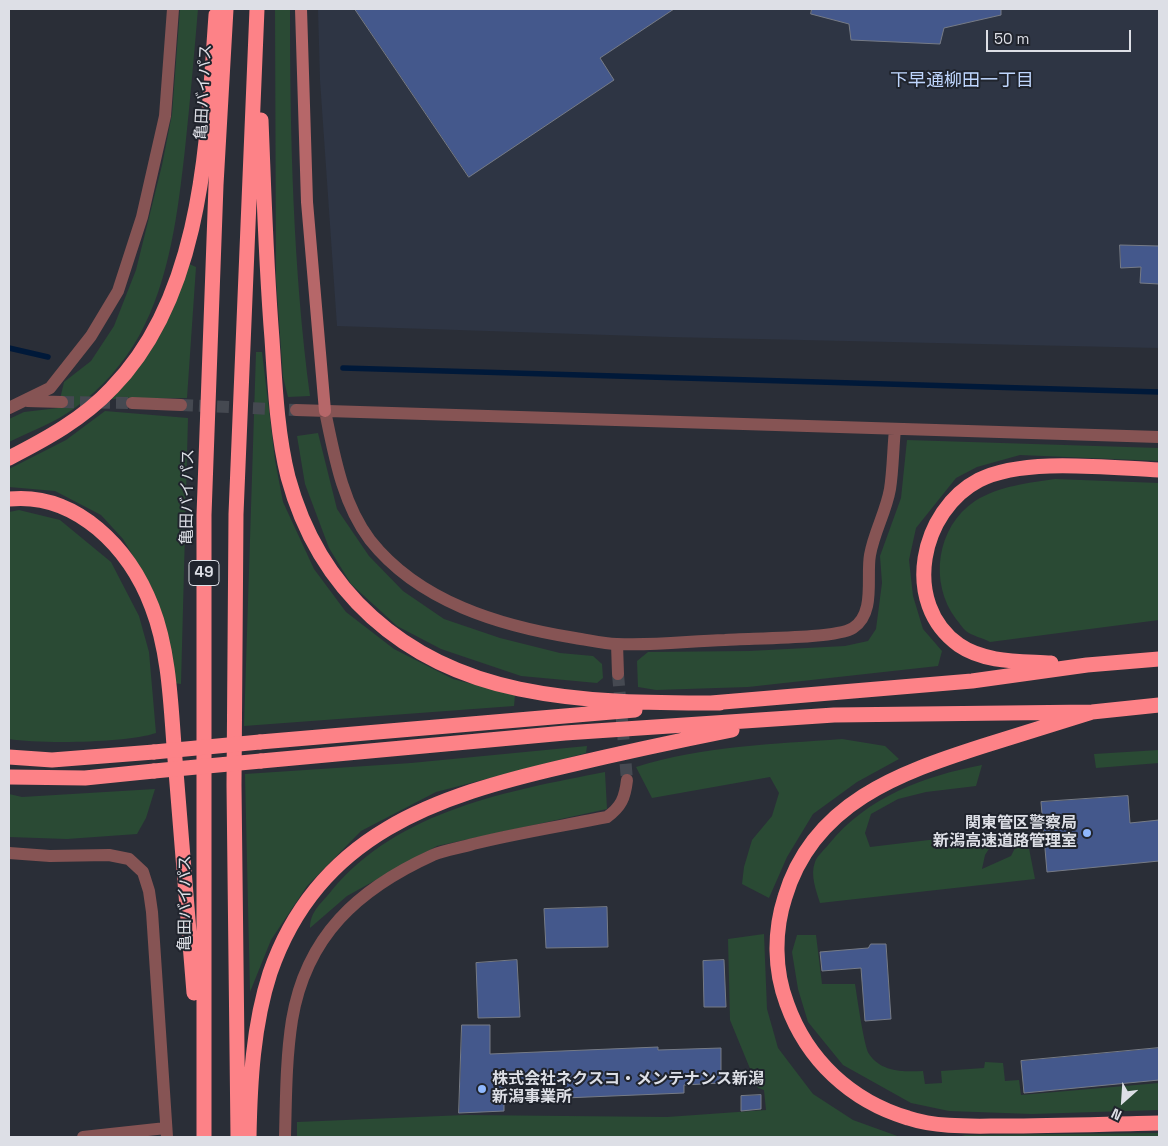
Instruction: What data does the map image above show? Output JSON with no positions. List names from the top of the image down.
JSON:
{
  "streets": {
    "highway": ["亀田バイパス", "49"]
  },
  "districts": ["下早通柳田一丁目"],
  "places": ["関東管区警察局 新潟高速道路管理室", "株式会社ネクスコ・メンテナンス新潟 新潟事業所"],
  "scale_bar": "50 m",
  "north": "bottom left"
}
